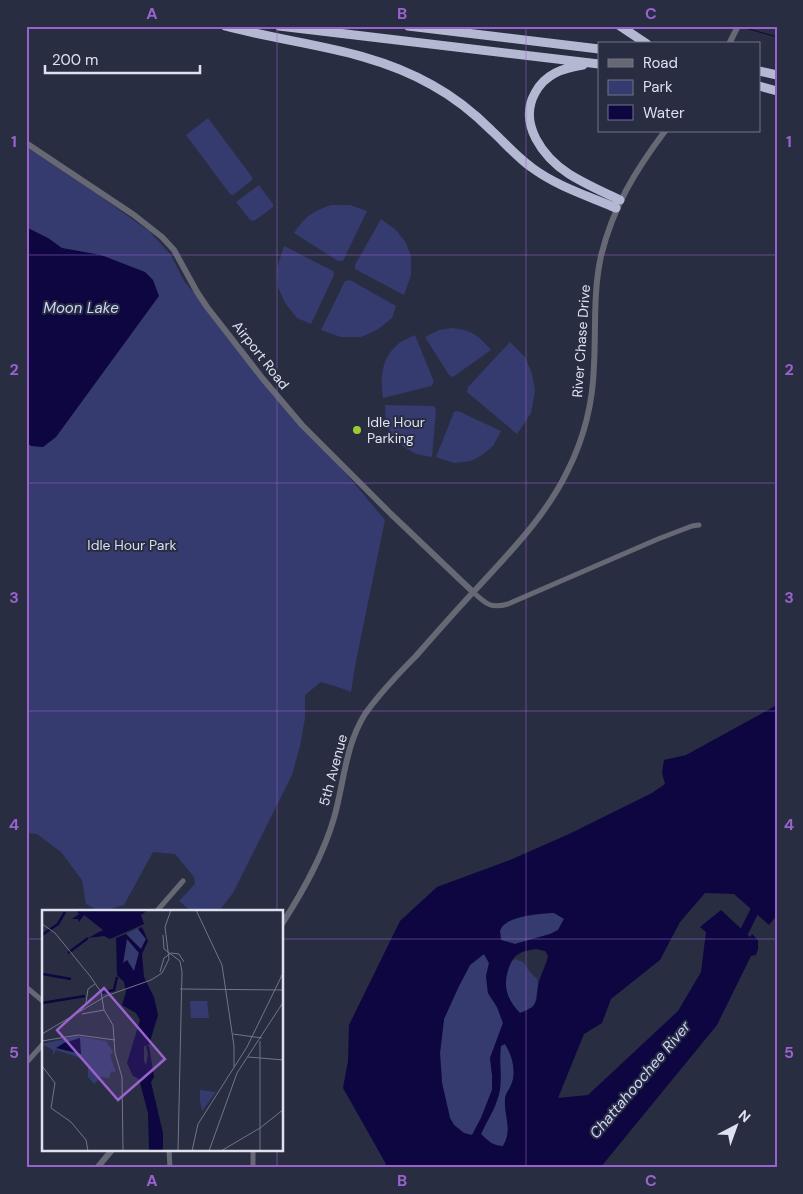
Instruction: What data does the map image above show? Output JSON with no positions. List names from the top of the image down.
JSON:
{
  "streets": {
    "street": ["River Chase Drive", "Airport Road", "5th Avenue"]
  },
  "crossings": [
    ["River Chase Drive", "Airport Road"],
    ["River Chase Drive", "5th Avenue"],
    ["Airport Road", "5th Avenue"]
  ],
  "water": ["Moon Lake", "Chattahoochee River"],
  "parks": ["Idle Hour Park"],
  "places": ["Idle Hour Parking"],
  "legend": ["Road", "Park", "Water"],
  "scale_bar": "200 m",
  "north": "top right",
  "grid": {
    "columns": ["A", "B", "C"],
    "rows": [
      "1",
      "2",
      "3",
      "4",
      "5"
    ]
  }
}
